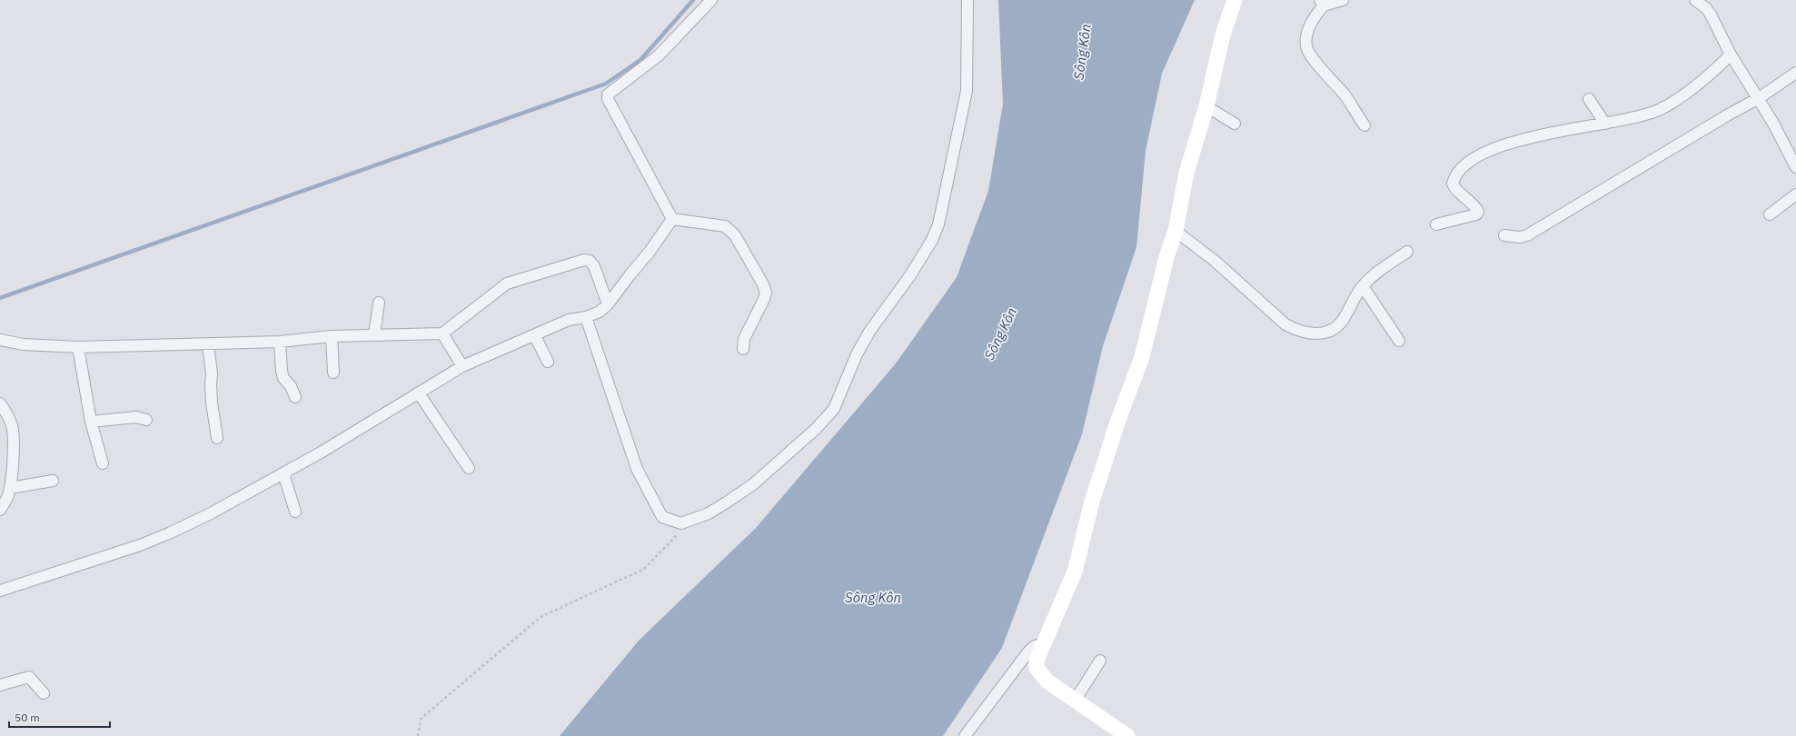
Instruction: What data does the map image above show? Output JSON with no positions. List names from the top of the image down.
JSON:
{
  "water": ["Sông Kôn"],
  "scale_bar": "50 m"
}
